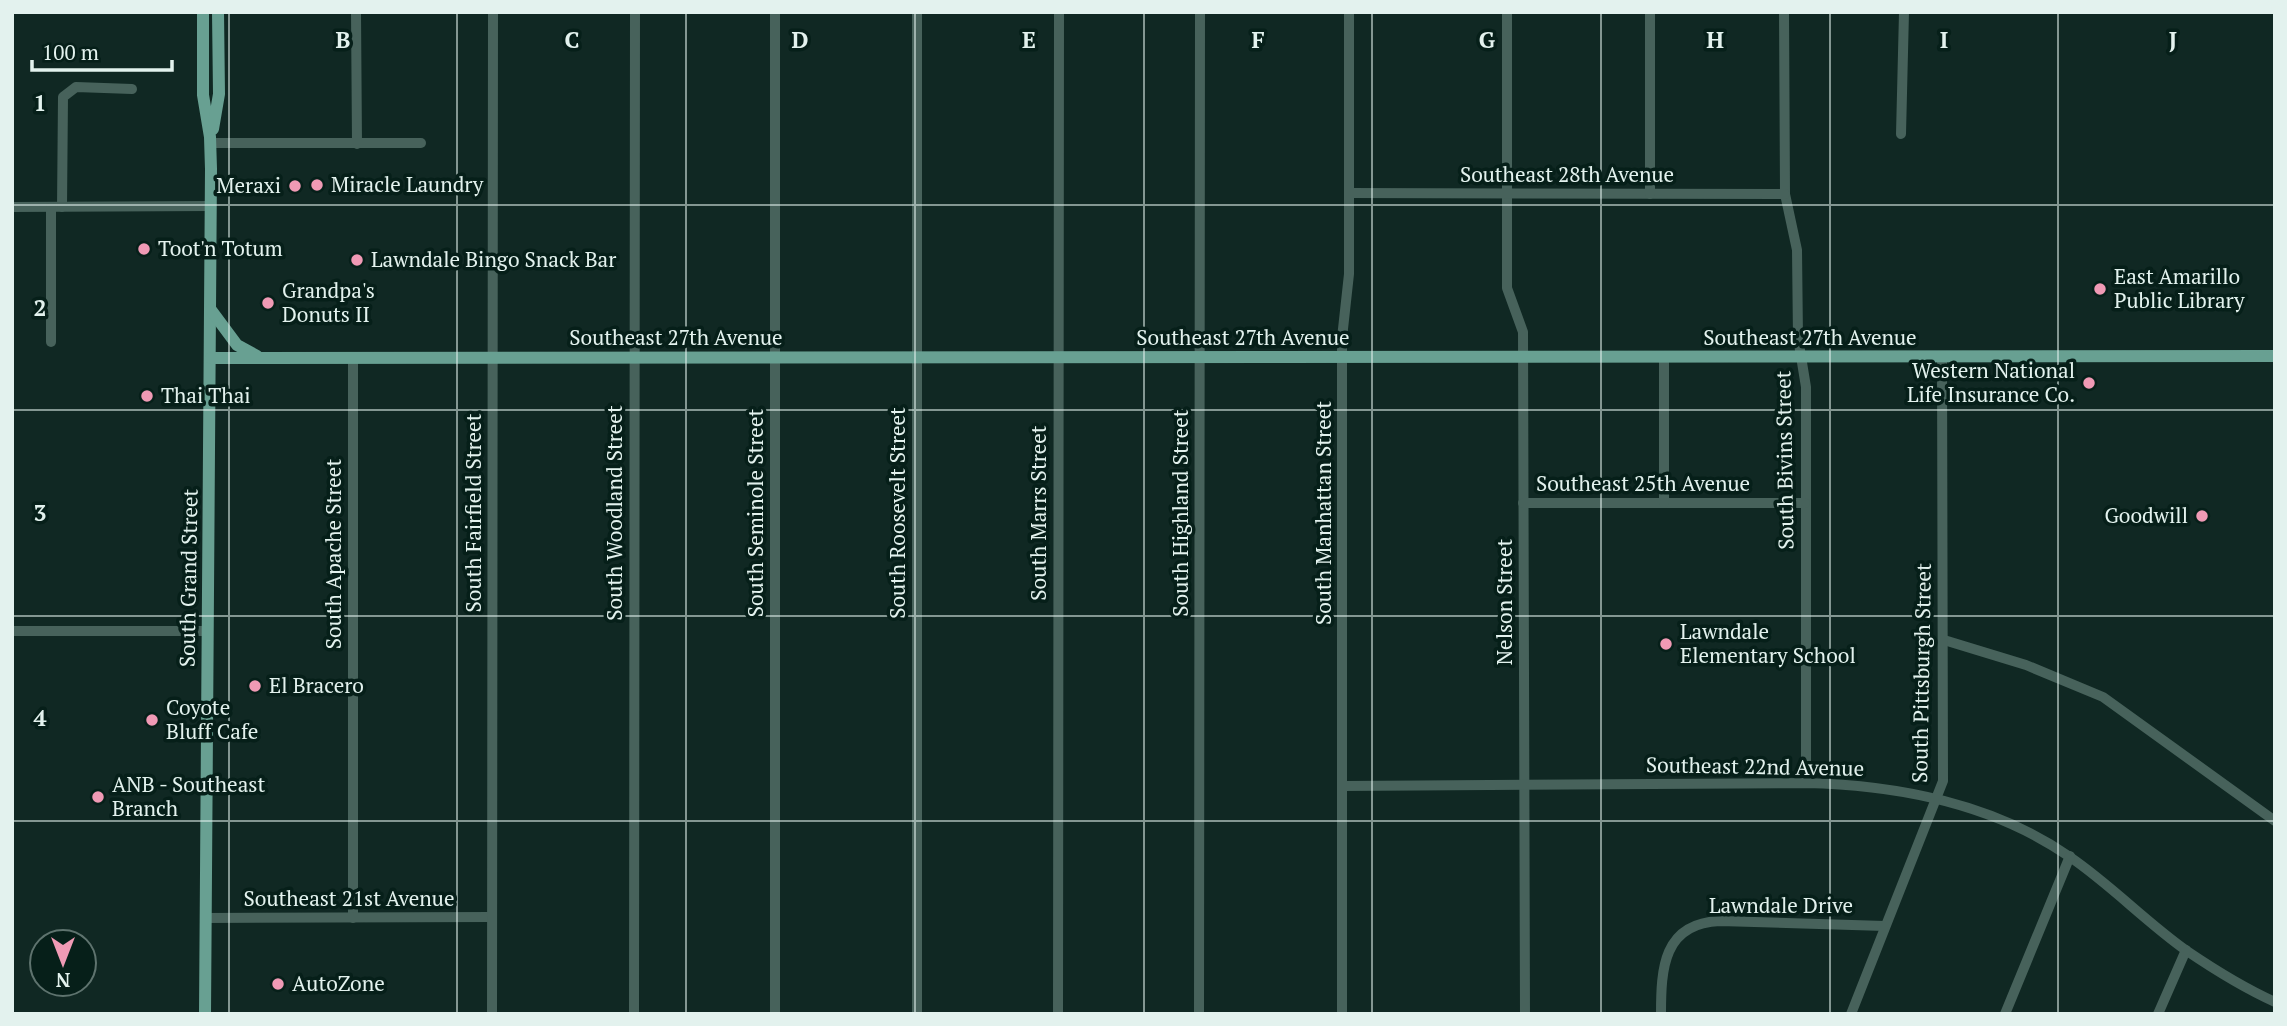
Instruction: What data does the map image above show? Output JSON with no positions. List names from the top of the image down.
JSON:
{
  "streets": {
    "main road": ["Southeast 27th Avenue", "South Grand Street"],
    "street": [
      "Southeast 28th Avenue",
      "South Bivins Street",
      "Southeast 25th Avenue",
      "South Fairfield Street",
      "South Woodland Street",
      "South Seminole Street",
      "South Roosevelt Street",
      "South Marrs Street",
      "South Highland Street",
      "South Manhattan Street",
      "South Apache Street",
      "Nelson Street",
      "South Pittsburgh Street",
      "Southeast 22nd Avenue",
      "Southeast 21st Avenue",
      "Lawndale Drive"
    ]
  },
  "crossings": [
    ["Southeast 28th Avenue", "South Bivins Street"],
    ["Southeast 28th Avenue", "South Manhattan Street"],
    ["Southeast 28th Avenue", "Nelson Street"],
    ["Southeast 27th Avenue", "South Bivins Street"],
    ["Southeast 27th Avenue", "South Fairfield Street"],
    ["Southeast 27th Avenue", "South Woodland Street"],
    ["Southeast 27th Avenue", "South Seminole Street"],
    ["Southeast 27th Avenue", "South Roosevelt Street"],
    ["Southeast 27th Avenue", "South Marrs Street"],
    ["Southeast 27th Avenue", "South Highland Street"],
    ["Southeast 27th Avenue", "South Manhattan Street"],
    ["Southeast 27th Avenue", "South Apache Street"],
    ["Southeast 27th Avenue", "South Grand Street"],
    ["Southeast 27th Avenue", "Nelson Street"],
    ["Southeast 27th Avenue", "South Pittsburgh Street"],
    ["South Bivins Street", "Southeast 25th Avenue"],
    ["South Bivins Street", "Southeast 22nd Avenue"],
    ["Southeast 25th Avenue", "Nelson Street"],
    ["South Fairfield Street", "Southeast 21st Avenue"],
    ["South Manhattan Street", "Southeast 22nd Avenue"],
    ["South Apache Street", "Southeast 21st Avenue"],
    ["South Grand Street", "Southeast 21st Avenue"],
    ["Nelson Street", "Southeast 22nd Avenue"],
    ["South Pittsburgh Street", "Southeast 22nd Avenue"],
    ["South Pittsburgh Street", "Lawndale Drive"]
  ],
  "places": [
    "Miracle Laundry",
    "Meraxi",
    "Toot'n Totum",
    "Lawndale Bingo Snack Bar",
    "East Amarillo Public Library",
    "Grandpa's Donuts II",
    "Western National Life Insurance Co.",
    "Thai Thai",
    "Goodwill",
    "Lawndale Elementary School",
    "El Bracero",
    "Coyote Bluff Cafe",
    "ANB - Southeast Branch",
    "AutoZone"
  ],
  "scale_bar": "100 m",
  "north": "bottom",
  "grid": {
    "columns": [
      "B",
      "C",
      "D",
      "E",
      "F",
      "G",
      "H",
      "I",
      "J"
    ],
    "rows": [
      "1",
      "2",
      "3",
      "4"
    ]
  }
}
